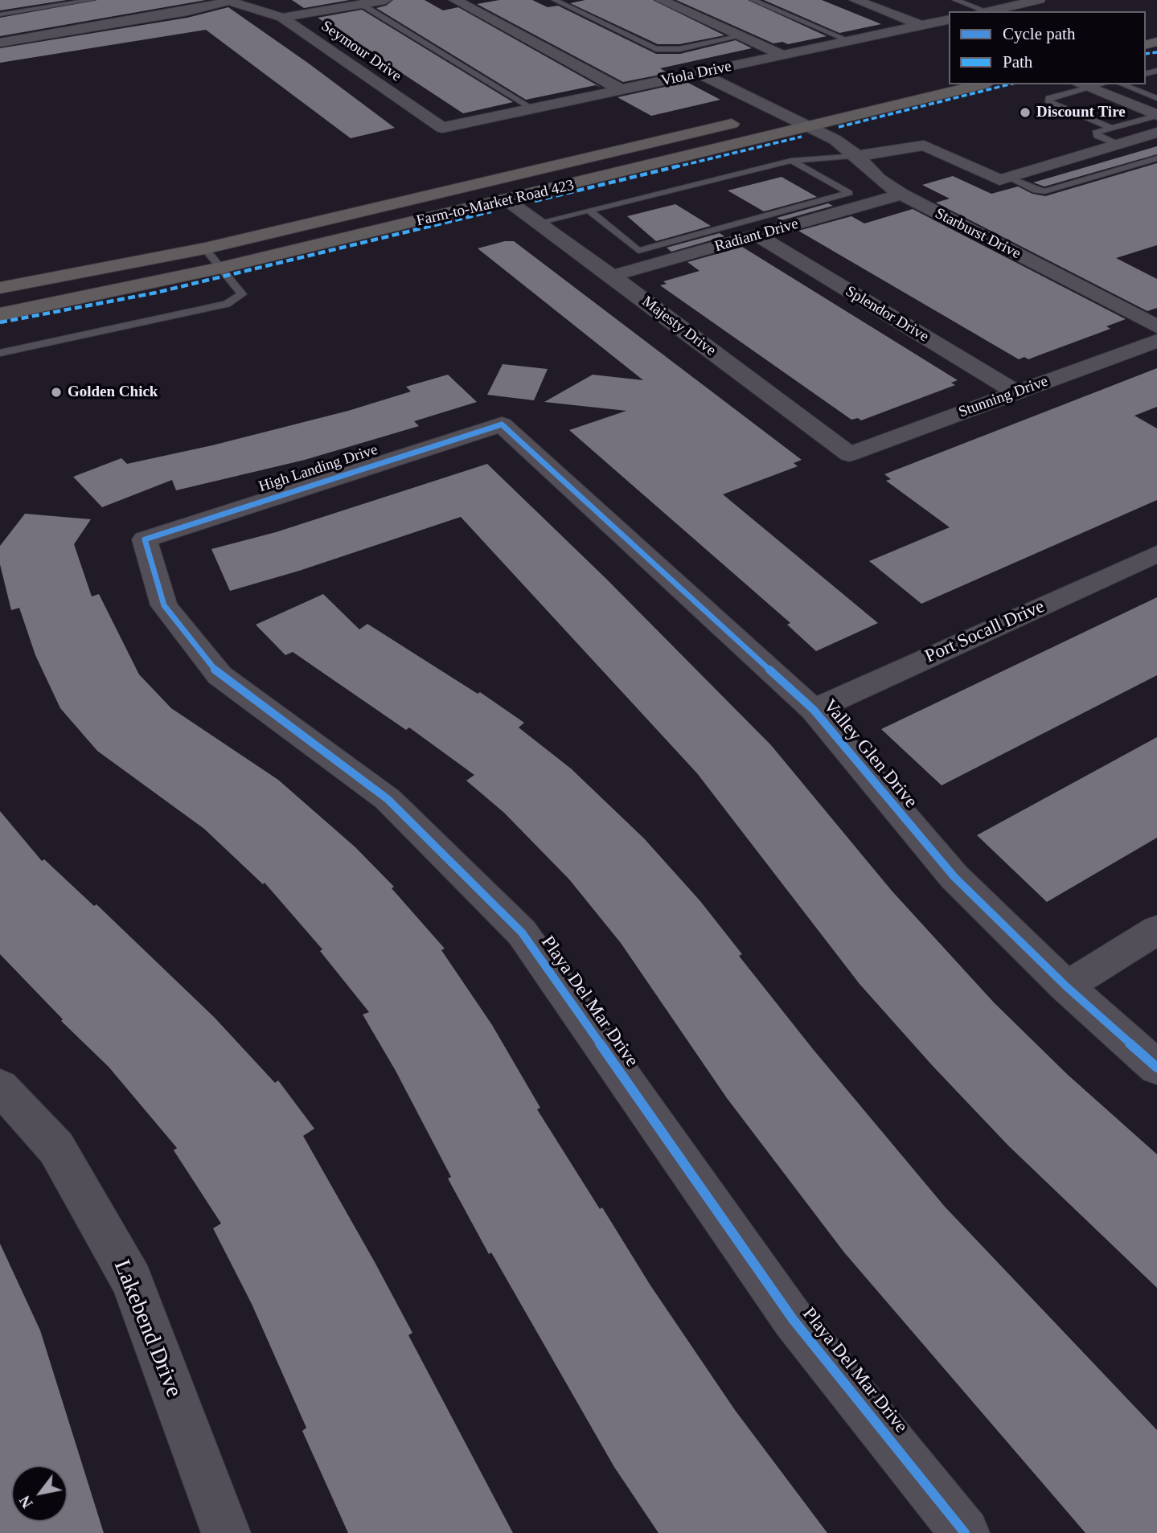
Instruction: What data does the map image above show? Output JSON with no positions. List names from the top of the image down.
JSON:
{
  "streets": {
    "main road": ["Farm-to-Market Road 423"],
    "street": [
      "Seymour Drive",
      "Viola Drive",
      "Starburst Drive",
      "Radiant Drive",
      "Splendor Drive",
      "Majesty Drive",
      "Stunning Drive",
      "High Landing Drive",
      "Port Socall Drive",
      "Valley Glen Drive",
      "Playa Del Mar Drive",
      "Lakebend Drive"
    ]
  },
  "crossings": [
    ["Seymour Drive", "Viola Drive"],
    ["Viola Drive", "Starburst Drive"],
    ["Farm-to-Market Road 423", "Starburst Drive"],
    ["Farm-to-Market Road 423", "Majesty Drive"],
    ["Starburst Drive", "Radiant Drive"],
    ["Radiant Drive", "Splendor Drive"],
    ["Radiant Drive", "Majesty Drive"],
    ["Splendor Drive", "Stunning Drive"],
    ["Majesty Drive", "Stunning Drive"],
    ["High Landing Drive", "Valley Glen Drive"],
    ["High Landing Drive", "Playa Del Mar Drive"],
    ["Port Socall Drive", "Valley Glen Drive"]
  ],
  "places": ["Discount Tire", "Golden Chick"],
  "legend": ["Cycle path", "Path"],
  "north": "bottom left"
}
